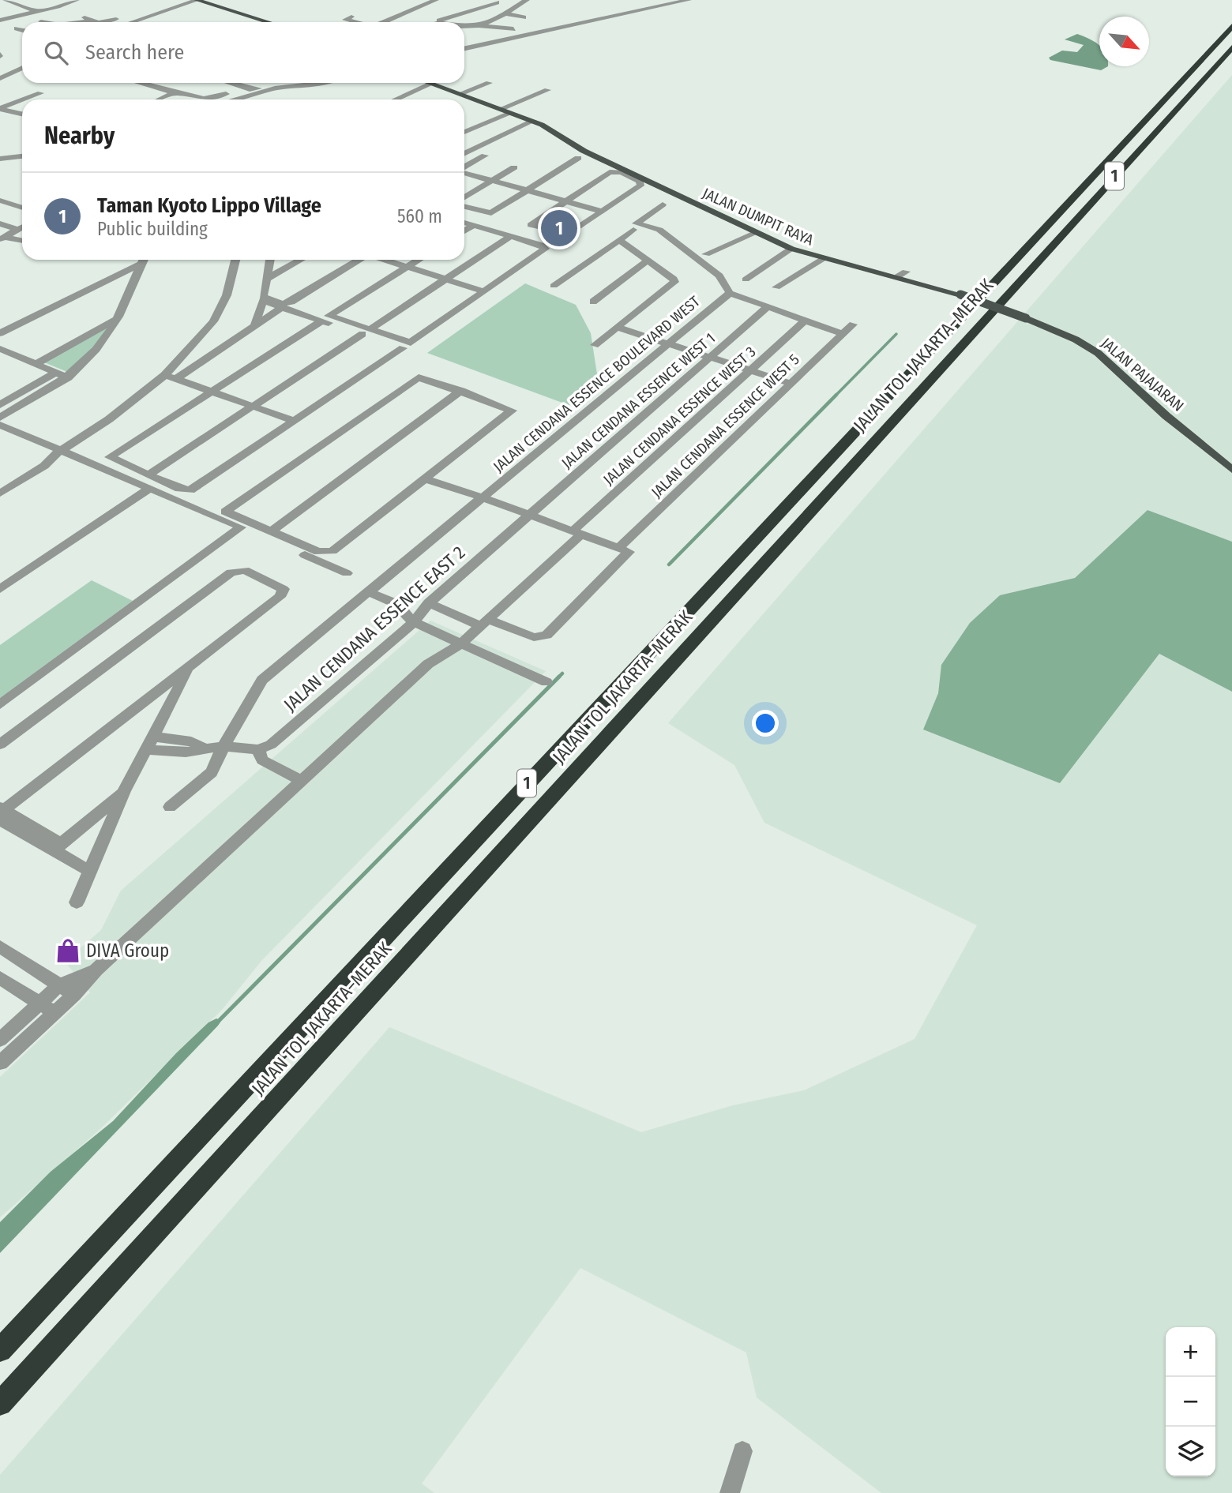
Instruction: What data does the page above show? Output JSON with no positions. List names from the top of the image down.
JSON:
{
  "streets": {
    "highway": ["1", "JALAN TOL JAKARTA–MERAK"],
    "main road": ["JALAN DUMPIT RAYA", "JALAN PAJAJARAN"],
    "street": [
      "JALAN CENDANA ESSENCE BOULEVARD WEST",
      "JALAN CENDANA ESSENCE WEST 1",
      "JALAN CENDANA ESSENCE WEST 3",
      "JALAN CENDANA ESSENCE WEST 5",
      "JALAN CENDANA ESSENCE EAST 2"
    ]
  },
  "crossings": [
    ["JALAN DUMPIT RAYA", "JALAN PAJAJARAN"],
    ["JALAN CENDANA ESSENCE WEST 1", "JALAN CENDANA ESSENCE EAST 2"]
  ],
  "places": {
    "shop": ["DIVA Group"]
  },
  "north": "bottom right",
  "page": {
    "search": "Search here",
    "heading": "Nearby",
    "list": [
      {
        "mark": "1",
        "name": "Taman Kyoto Lippo Village",
        "note": "Public building",
        "value": "560 m"
      }
    ],
    "pins": "1",
    "map_buttons": ["+", "−"]
  }
}
